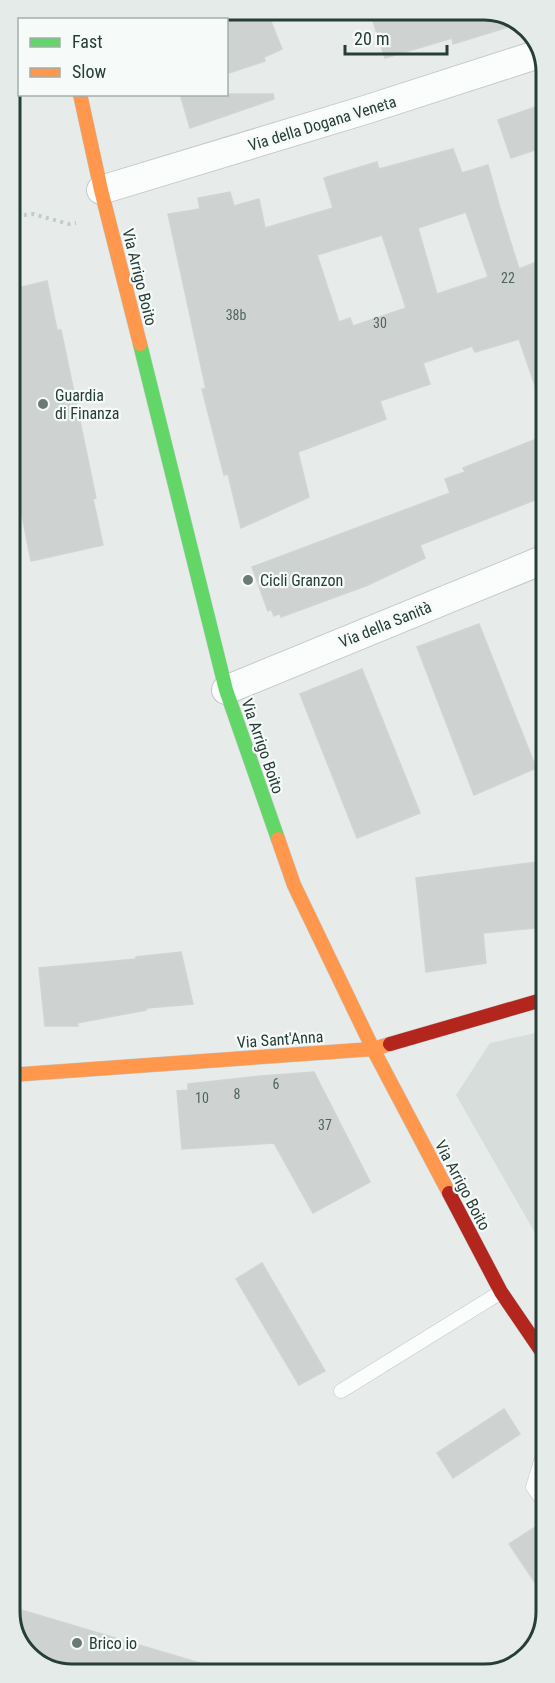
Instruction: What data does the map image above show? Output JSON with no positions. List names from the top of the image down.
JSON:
{
  "streets": {
    "main road": ["Via Arrigo Boito", "Via Sant'Anna"],
    "street": ["Via della Dogana Veneta", "Via della Sanità"]
  },
  "crossings": [
    ["Via della Dogana Veneta", "Via Arrigo Boito"],
    ["Via Arrigo Boito", "Via della Sanità"],
    ["Via Arrigo Boito", "Via Sant'Anna"]
  ],
  "places": ["Guardia di Finanza", "Cicli Granzon", "Brico io"],
  "house_numbers": [
    "22",
    "38b",
    "30",
    "6",
    "8",
    "10",
    "37"
  ],
  "legend": ["Fast", "Slow"],
  "scale_bar": "20 m"
}
